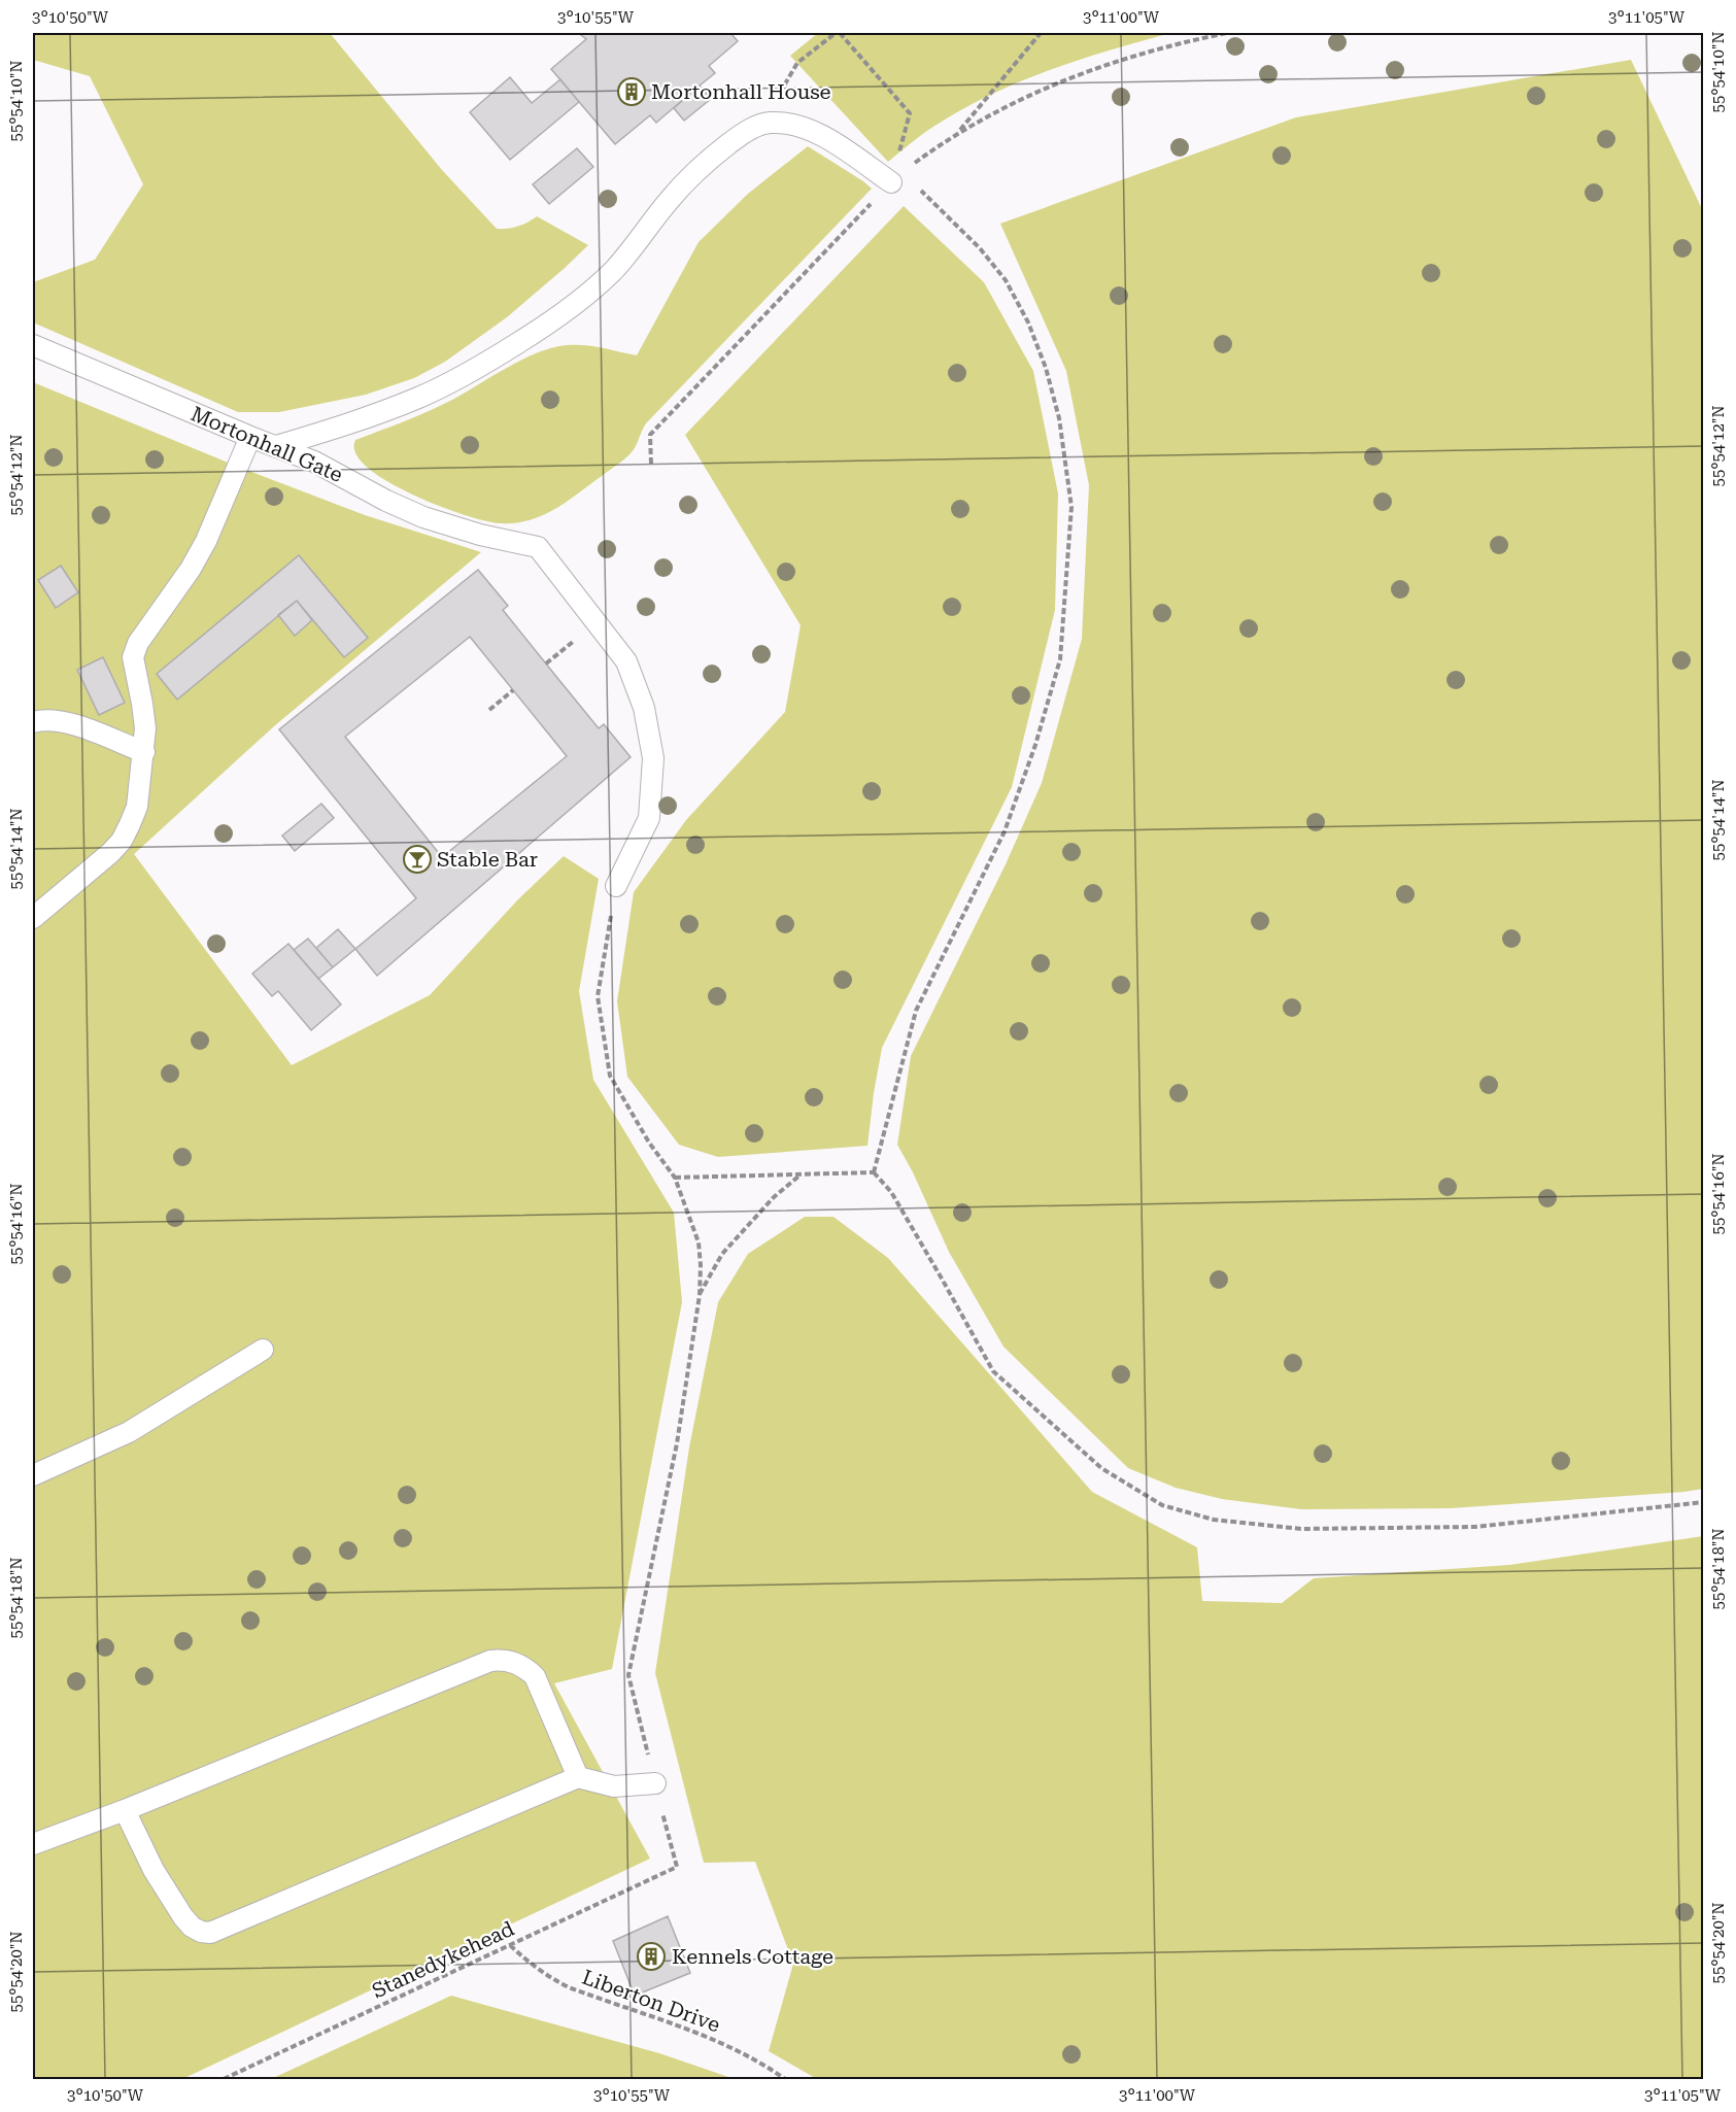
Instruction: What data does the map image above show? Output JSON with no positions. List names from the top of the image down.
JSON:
{
  "streets": {
    "lane": ["Mortonhall Gate"],
    "path": ["Stanedykehead", "Liberton Drive"]
  },
  "crossings": [
    ["Stanedykehead", "Liberton Drive"]
  ],
  "places": {
    "building": ["Mortonhall House", "Kennels Cottage"],
    "bar": ["Stable Bar"]
  },
  "coordinates": [
    "3°10'50\"W",
    "3°10'55\"W",
    "3°11'00\"W",
    "3°11'05\"W",
    "55°54'10\"N",
    "55°54'12\"N",
    "55°54'14\"N",
    "55°54'16\"N",
    "55°54'18\"N",
    "55°54'20\"N"
  ]
}
